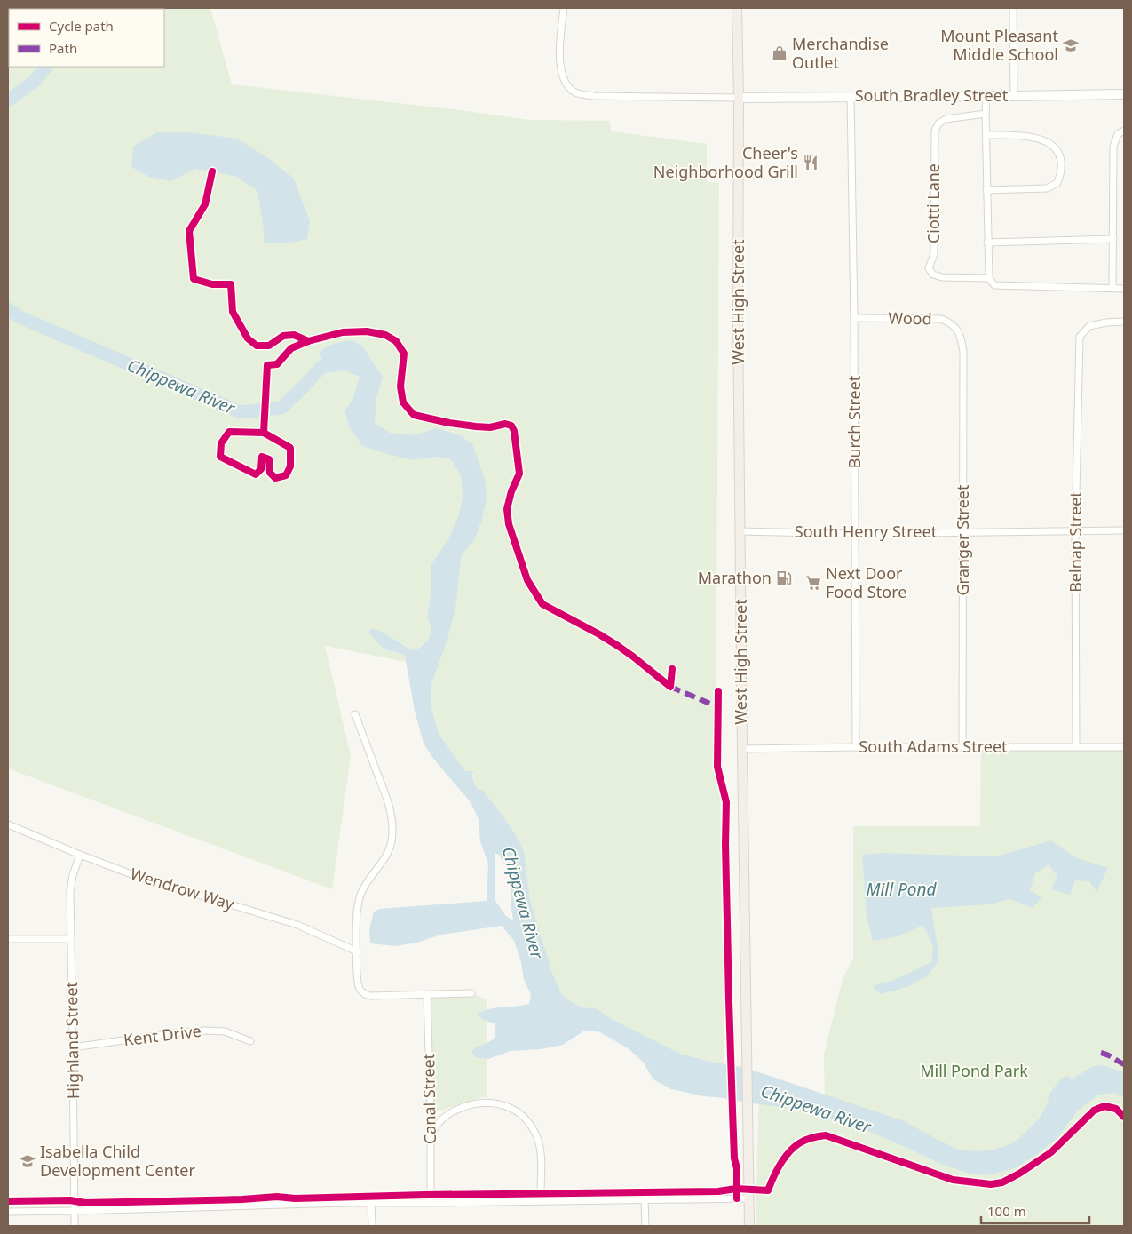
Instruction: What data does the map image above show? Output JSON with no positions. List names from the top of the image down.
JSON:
{
  "streets": {
    "main road": ["West High Street"],
    "street": [
      "South Bradley Street",
      "Ciotti Lane",
      "Wood",
      "Burch Street",
      "South Henry Street",
      "Granger Street",
      "Belnap Street",
      "South Adams Street",
      "Wendrow Way",
      "Kent Drive",
      "Highland Street",
      "Canal Street"
    ]
  },
  "crossings": [
    ["South Bradley Street", "West High Street"],
    ["South Bradley Street", "Burch Street"],
    ["West High Street", "South Henry Street"],
    ["West High Street", "South Adams Street"],
    ["Wood", "Burch Street"],
    ["Wood", "Granger Street"],
    ["Burch Street", "South Henry Street"],
    ["Burch Street", "South Adams Street"],
    ["South Henry Street", "Granger Street"],
    ["South Henry Street", "Belnap Street"],
    ["Granger Street", "South Adams Street"],
    ["Belnap Street", "South Adams Street"],
    ["Wendrow Way", "Highland Street"],
    ["Kent Drive", "Highland Street"]
  ],
  "water": ["Chippewa River", "Mill Pond"],
  "parks": ["Mill Pond Park"],
  "places": {
    "school or university": ["Mount Pleasant Middle School", "Isabella Child Development Center"],
    "shop": ["Merchandise Outlet"],
    "restaurant": ["Cheer's Neighborhood Grill"],
    "fuel station": ["Marathon"],
    "supermarket": ["Next Door Food Store"]
  },
  "legend": ["Cycle path", "Path"],
  "scale_bar": "100 m"
}
